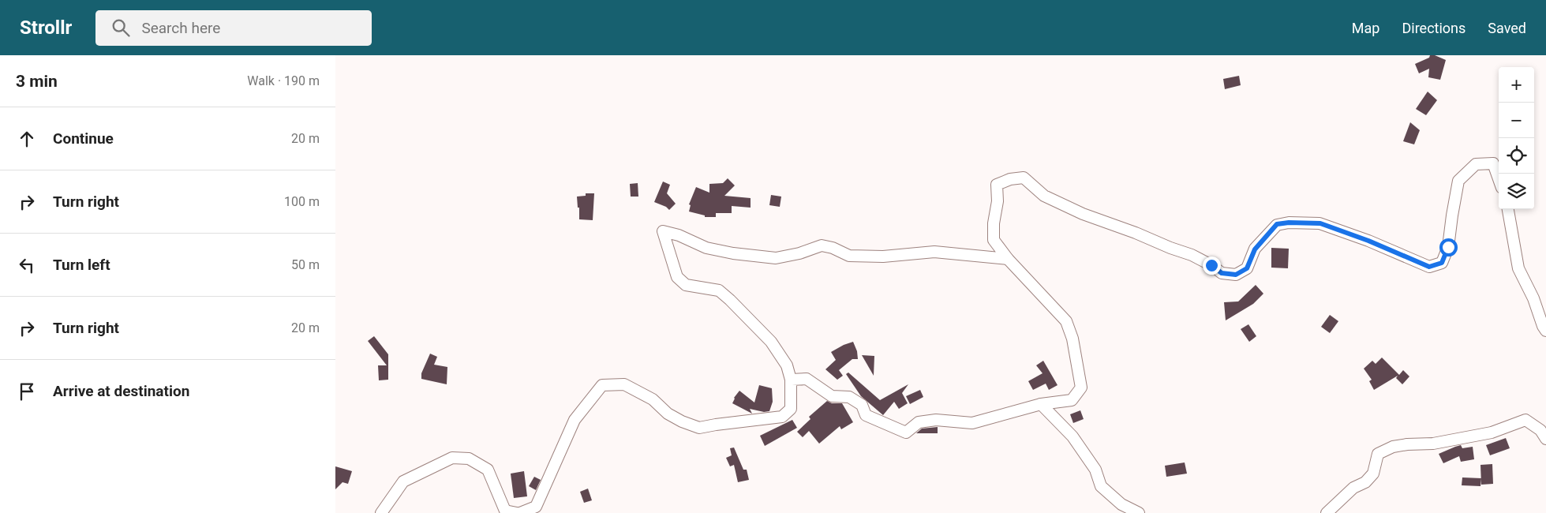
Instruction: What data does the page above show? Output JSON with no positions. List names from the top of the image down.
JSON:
{
  "page": {
    "header": "Strollr",
    "search": "Search here",
    "nav": ["Map", "Directions", "Saved"],
    "heading": ["3 min", "Walk · 190 m"],
    "map_buttons": ["+", "−"],
    "list": [
      ["Continue", "20 m"],
      ["Turn right", "100 m"],
      ["Turn left", "50 m"],
      ["Turn right", "20 m"],
      "Arrive at destination"
    ]
  }
}
